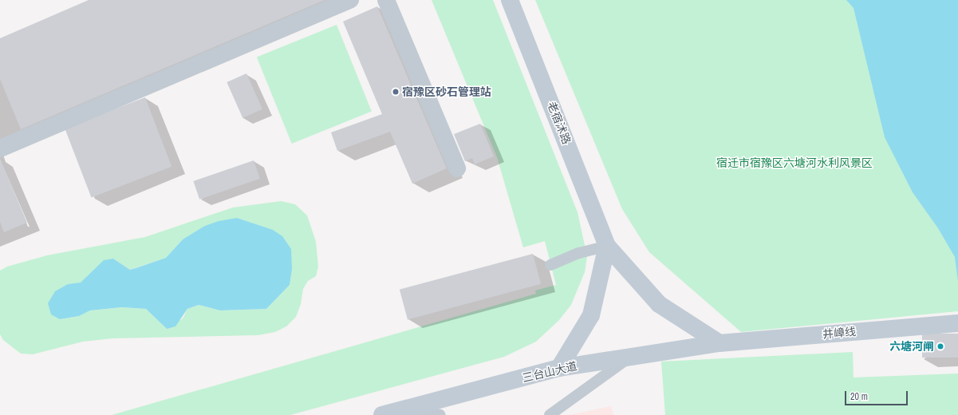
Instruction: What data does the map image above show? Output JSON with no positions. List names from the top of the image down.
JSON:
{
  "streets": {
    "main road": ["老宿沭路", "井嶂线", "三台山大道"]
  },
  "crossings": [
    ["老宿沭路", "井嶂线"],
    ["老宿沭路", "三台山大道"],
    ["井嶂线", "三台山大道"]
  ],
  "parks": ["宿迁市宿豫区六塘河水利风景区"],
  "places": ["宿豫区砂石管理站", "六塘河闸"],
  "scale_bar": "20 m"
}
